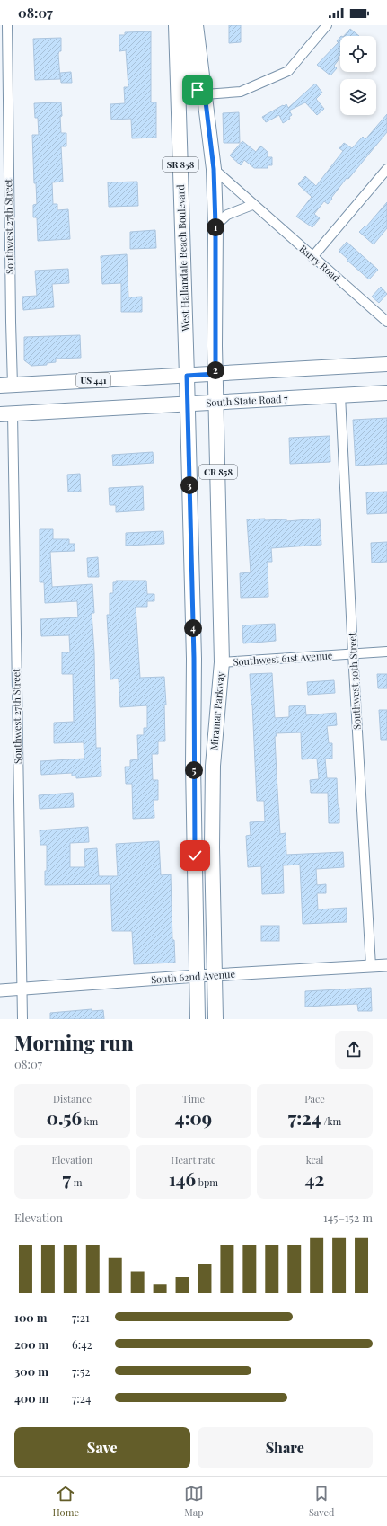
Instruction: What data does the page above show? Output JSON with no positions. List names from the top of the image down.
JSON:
{
  "streets": {
    "main road": [
      "SR 858",
      "West Hallandale Beach Boulevard",
      "US 441",
      "South State Road 7",
      "CR 858",
      "Miramar Parkway"
    ],
    "street": [
      "Southwest 27th Street",
      "Barry Road",
      "Southwest 61st Avenue",
      "Southwest 30th Street",
      "South 62nd Avenue"
    ]
  },
  "crossings": [
    ["SR 858", "Barry Road"],
    ["SR 858", "US 441"],
    ["SR 858", "South State Road 7"],
    ["SR 858", "Miramar Parkway"],
    ["Southwest 27th Street", "US 441"],
    ["Southwest 27th Street", "South State Road 7"],
    ["Southwest 27th Street", "South 62nd Avenue"],
    ["West Hallandale Beach Boulevard", "US 441"],
    ["West Hallandale Beach Boulevard", "South State Road 7"],
    ["West Hallandale Beach Boulevard", "Miramar Parkway"],
    ["South State Road 7", "Southwest 30th Street"],
    ["South State Road 7", "Miramar Parkway"],
    ["Southwest 61st Avenue", "Southwest 30th Street"],
    ["Southwest 61st Avenue", "Miramar Parkway"],
    ["Southwest 30th Street", "South 62nd Avenue"],
    ["Miramar Parkway", "South 62nd Avenue"]
  ],
  "page": {
    "status": "08:07",
    "pins": [
      "1",
      "2",
      "3",
      "4",
      "5"
    ],
    "heading": ["Morning run", "08:07"],
    "stats": [
      ["Distance", "0.56 km"],
      ["Time", "4:09"],
      ["Pace", "7:24 /km"],
      ["Elevation", "7 m"],
      ["Heart rate", "146 bpm"],
      ["kcal", "42"]
    ],
    "chart": ["Elevation", "145–152 m"],
    "list": [
      {
        "name": "100 m",
        "note": "7:21"
      },
      {
        "name": "200 m",
        "note": "6:42"
      },
      {
        "name": "300 m",
        "note": "7:52"
      },
      {
        "name": "400 m",
        "note": "7:24"
      }
    ],
    "buttons": ["Save", "Share"],
    "tabs": ["Home", "Map", "Saved"]
  }
}
